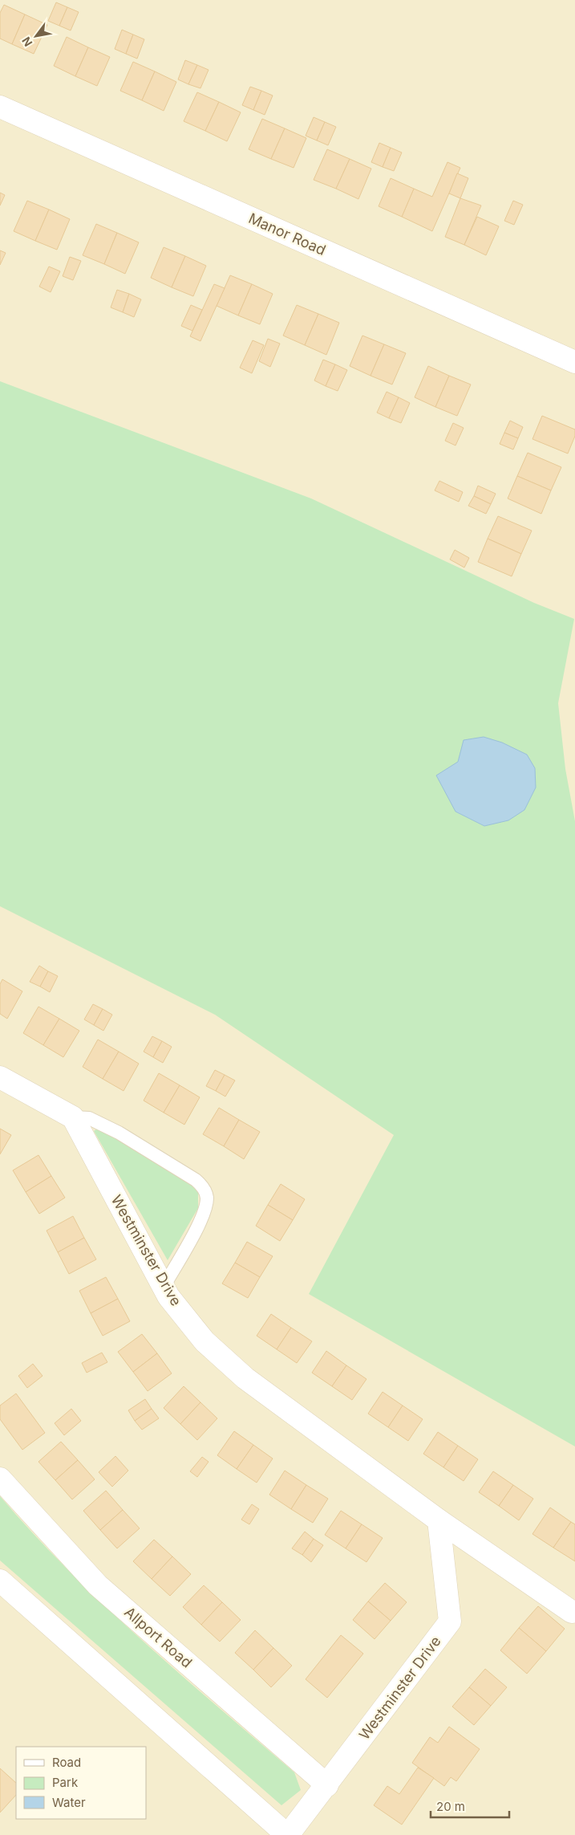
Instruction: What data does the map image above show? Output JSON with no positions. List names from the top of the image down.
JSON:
{
  "streets": {
    "street": ["Manor Road", "Westminster Drive", "Allport Road"]
  },
  "crossings": [
    ["Westminster Drive", "Allport Road"]
  ],
  "legend": ["Road", "Park", "Water"],
  "scale_bar": "20 m",
  "north": "bottom left"
}
